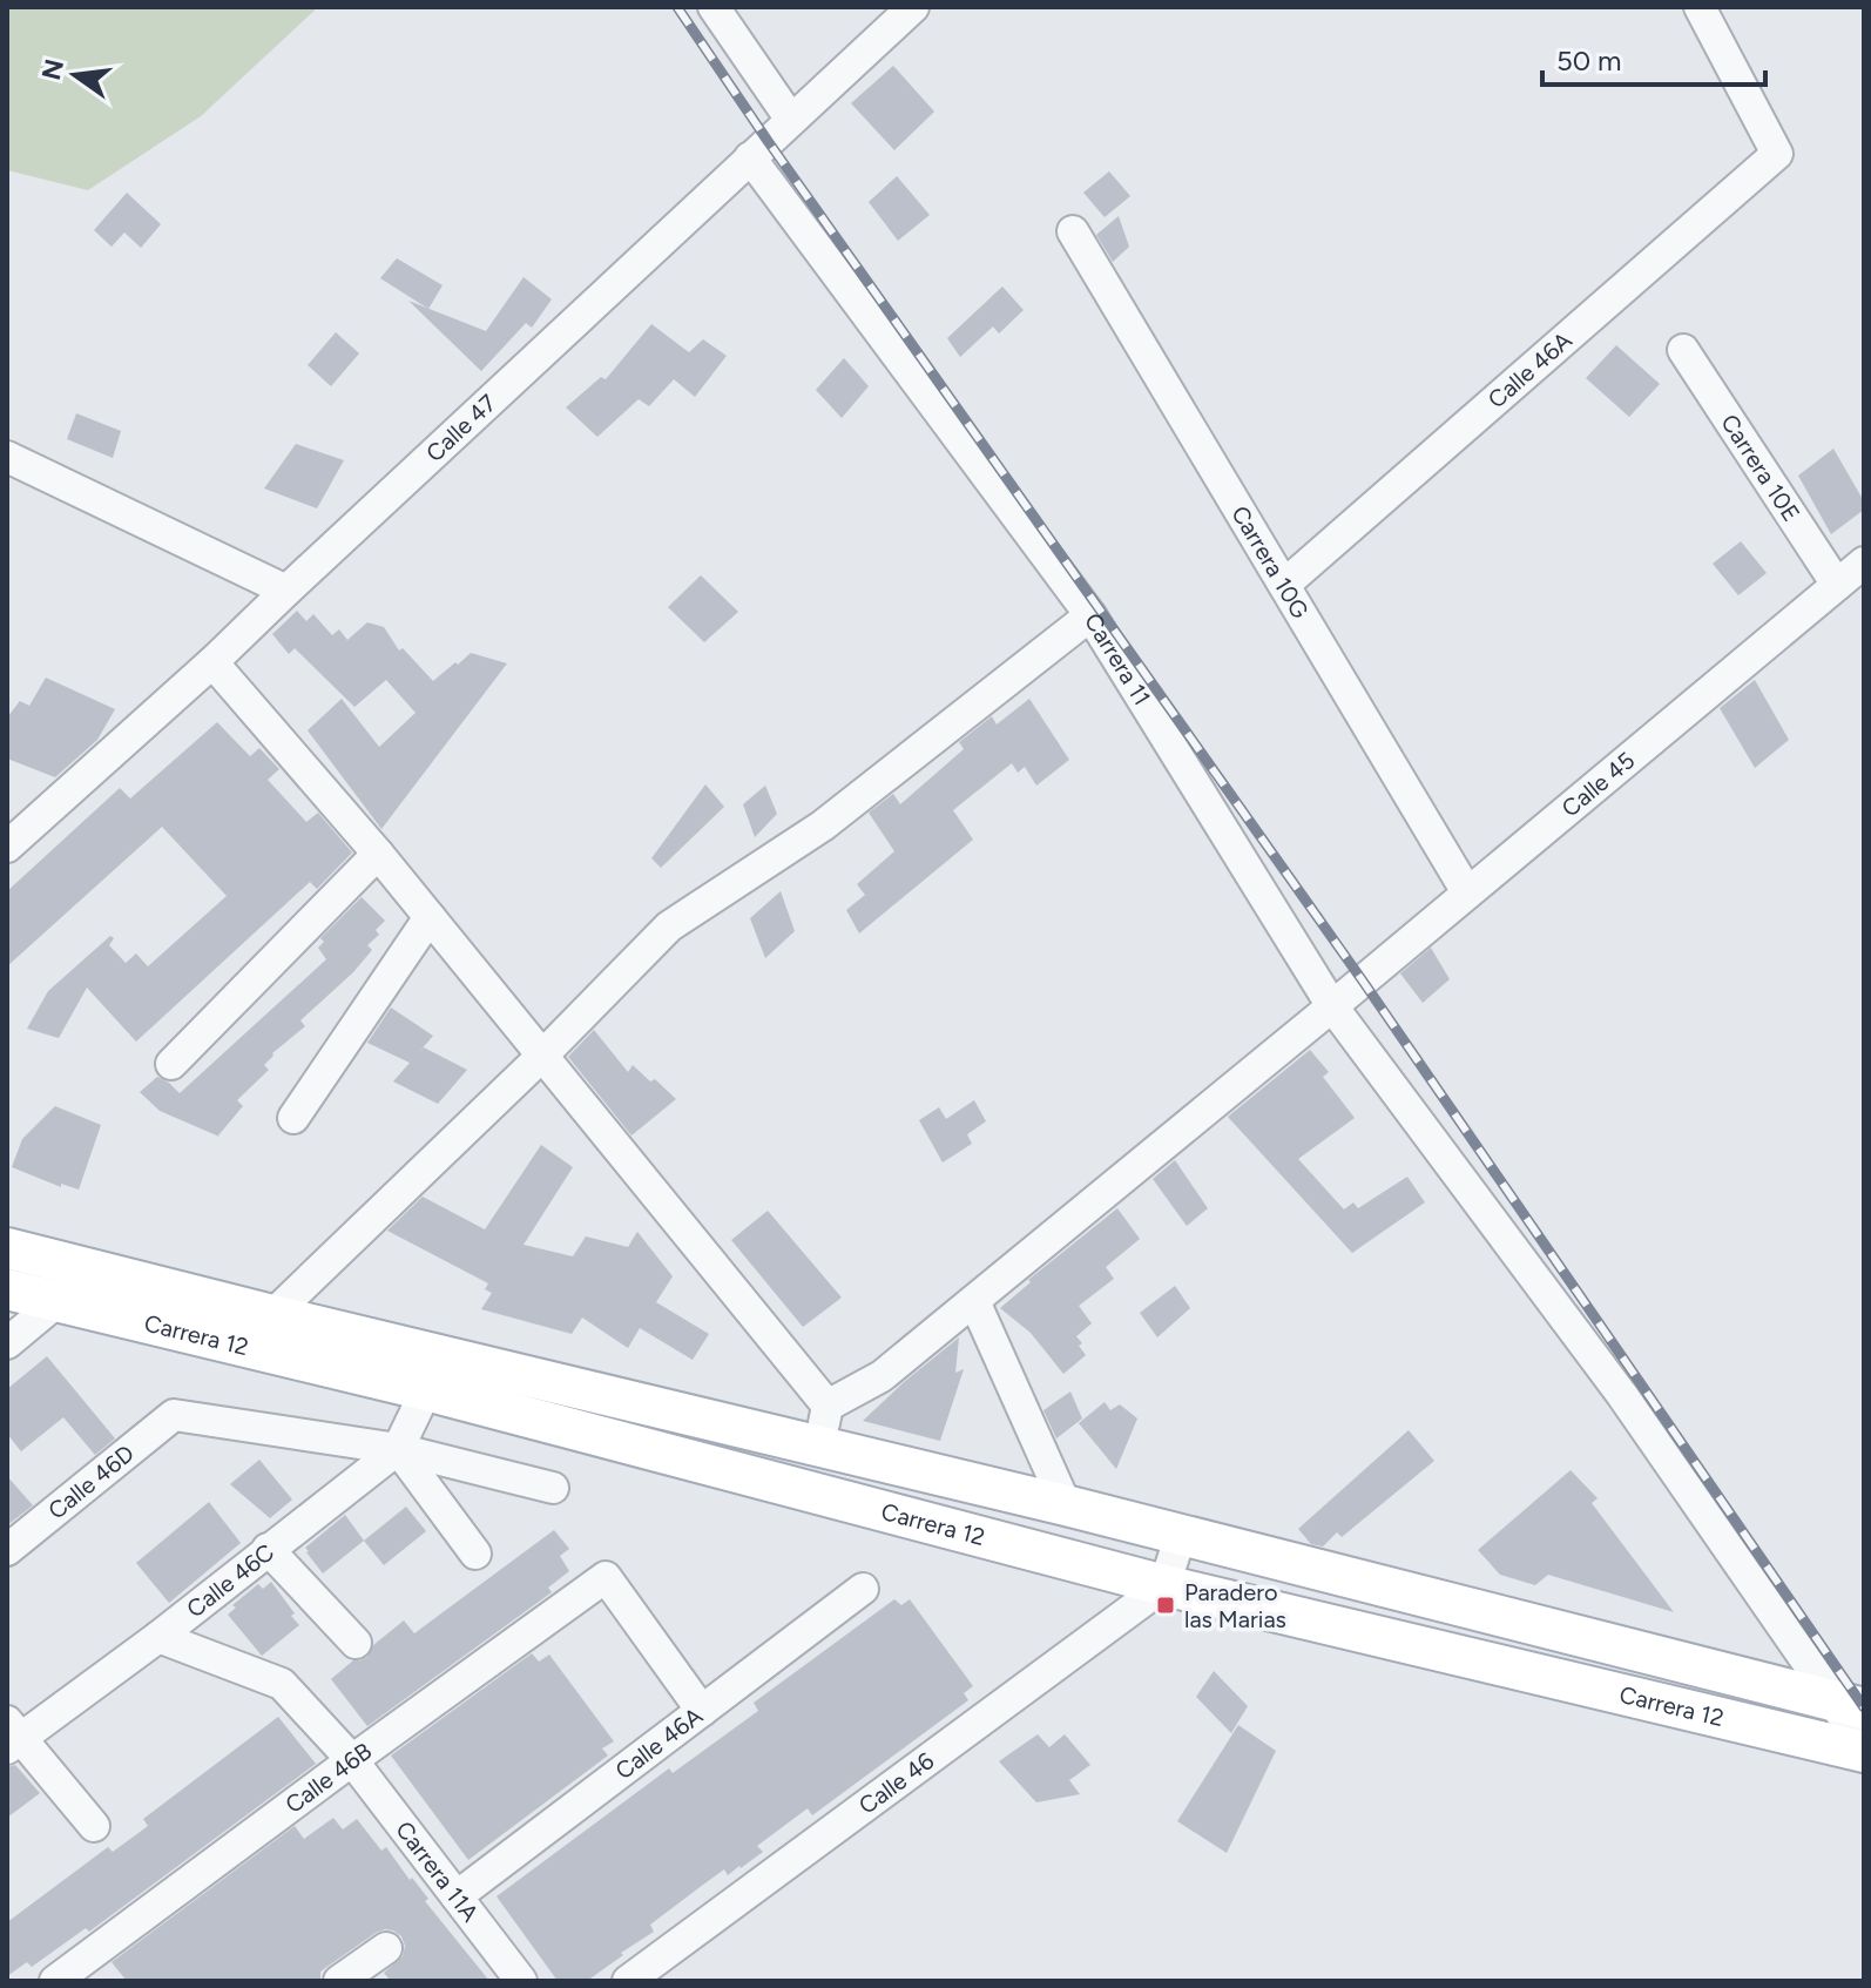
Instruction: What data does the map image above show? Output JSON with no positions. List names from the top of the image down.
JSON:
{
  "streets": {
    "main road": ["Carrera 12"],
    "street": [
      "Calle 46A",
      "Calle 47",
      "Carrera 10E",
      "Carrera 10G",
      "Carrera 11",
      "Calle 45",
      "Calle 46D",
      "Calle 46C",
      "Calle 46B",
      "Calle 46",
      "Carrera 11A"
    ]
  },
  "crossings": [
    ["Calle 46A", "Carrera 10G"],
    ["Calle 46A", "Calle 46B"],
    ["Calle 46A", "Carrera 11A"],
    ["Calle 47", "Carrera 11"],
    ["Carrera 10E", "Calle 45"],
    ["Carrera 10G", "Calle 45"],
    ["Carrera 11", "Calle 45"],
    ["Carrera 11", "Carrera 12"],
    ["Carrera 12", "Calle 46C"],
    ["Carrera 12", "Calle 46"],
    ["Calle 46D", "Calle 46C"],
    ["Calle 46C", "Carrera 11A"],
    ["Calle 46B", "Carrera 11A"]
  ],
  "places": {
    "transit": ["Paradero las Marias"]
  },
  "scale_bar": "50 m",
  "north": "left"
}
